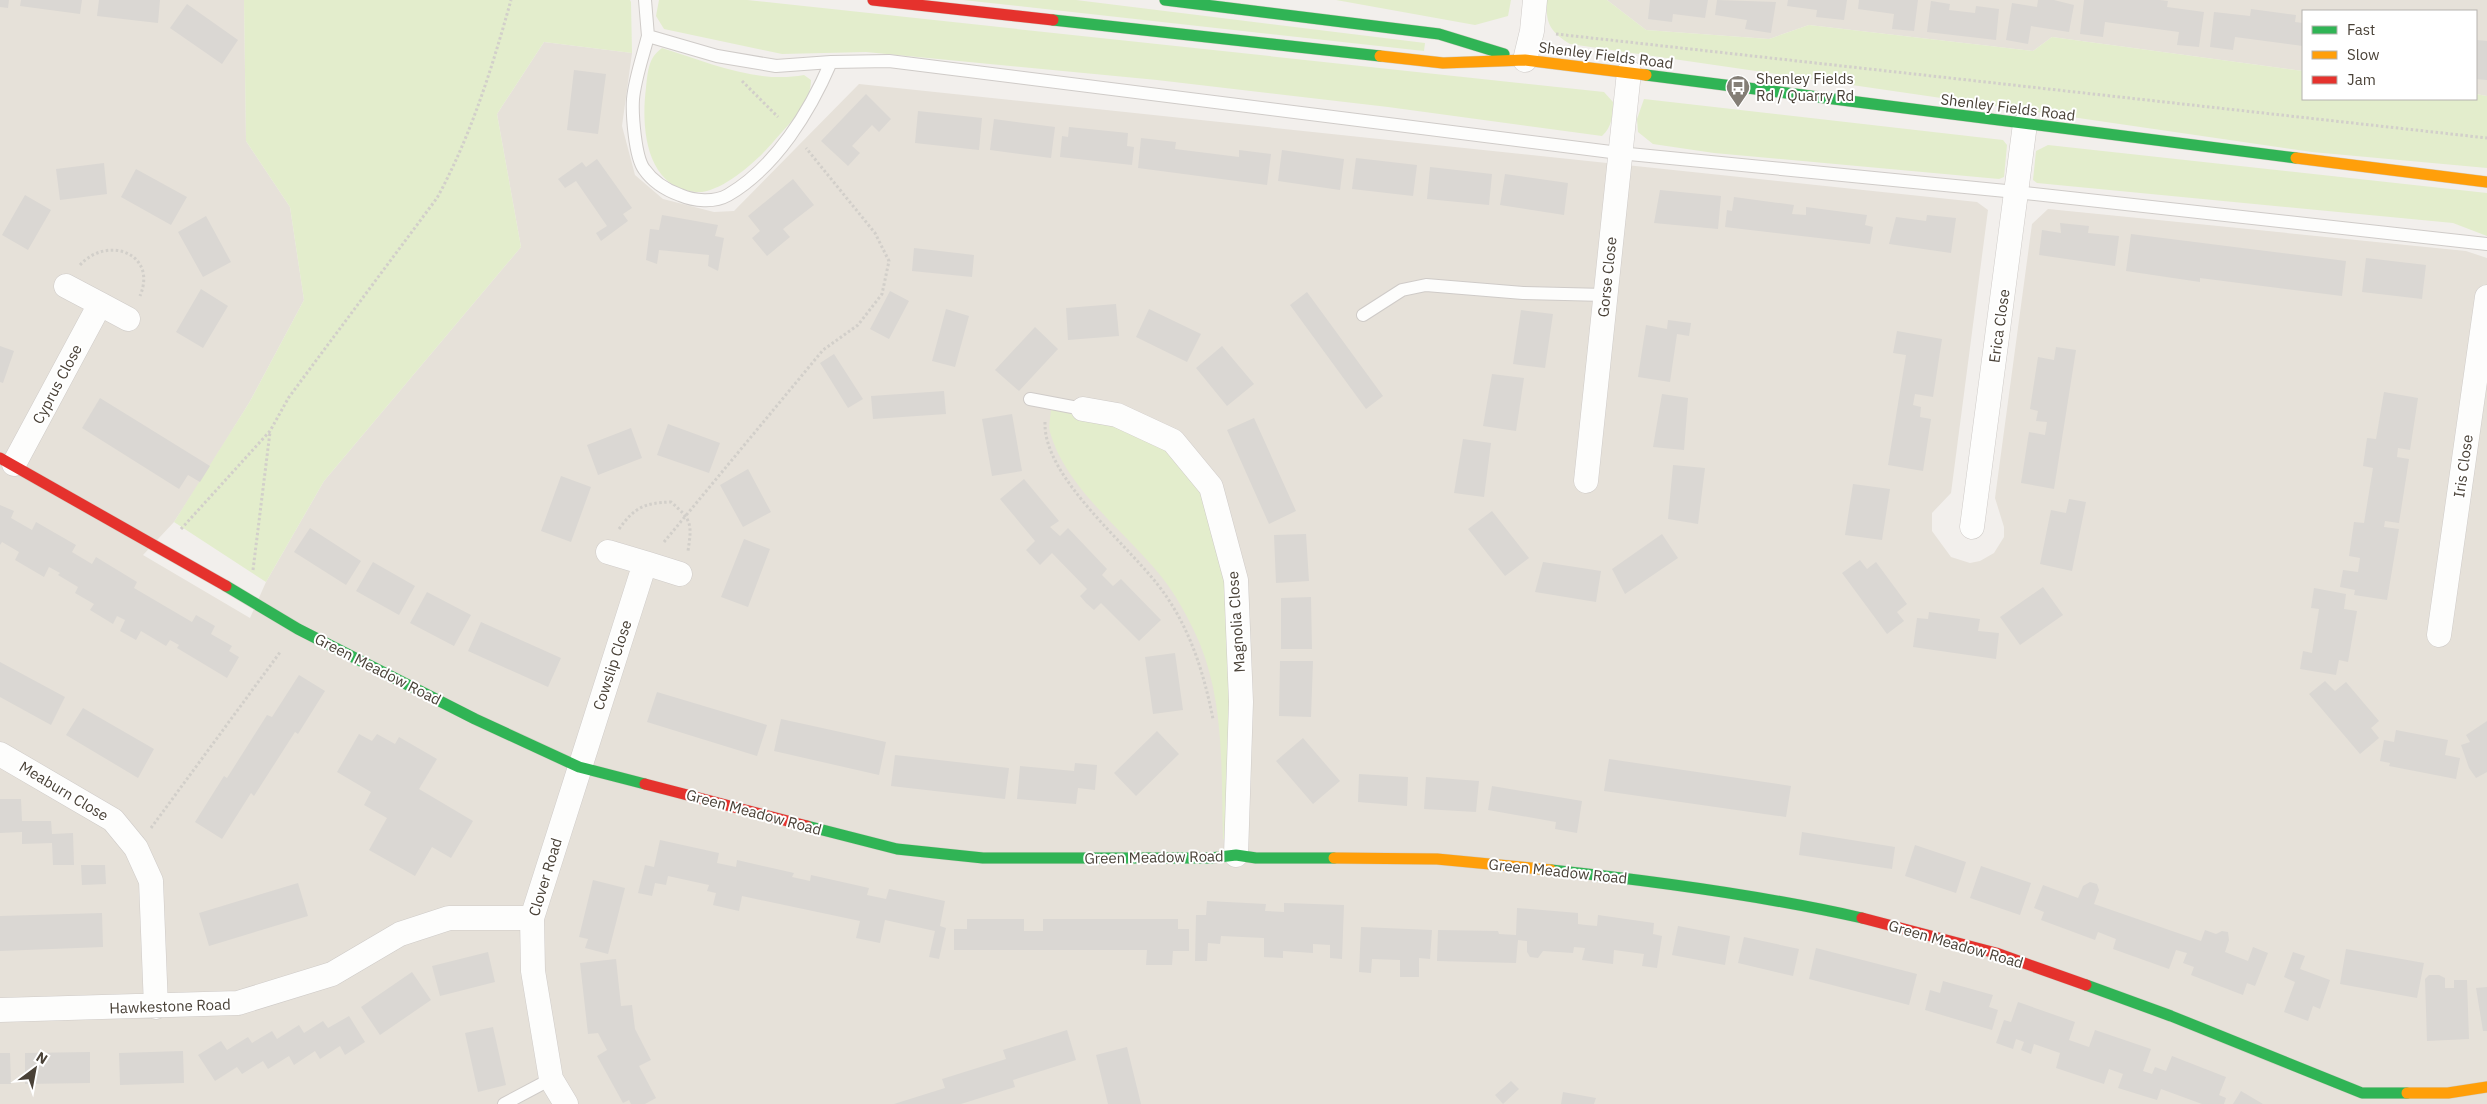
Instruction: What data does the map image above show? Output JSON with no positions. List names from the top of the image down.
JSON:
{
  "streets": {
    "street": [
      "Shenley Fields Road",
      "Gorse Close",
      "Erica Close",
      "Cyprus Close",
      "Iris Close",
      "Magnolia Close",
      "Cowslip Close",
      "Green Meadow Road",
      "Meaburn Close",
      "Clover Road",
      "Hawkestone Road"
    ]
  },
  "crossings": [
    ["Shenley Fields Road", "Gorse Close"],
    ["Shenley Fields Road", "Erica Close"],
    ["Cyprus Close", "Green Meadow Road"],
    ["Magnolia Close", "Green Meadow Road"],
    ["Cowslip Close", "Green Meadow Road"],
    ["Cowslip Close", "Clover Road"],
    ["Green Meadow Road", "Clover Road"],
    ["Meaburn Close", "Hawkestone Road"],
    ["Clover Road", "Hawkestone Road"]
  ],
  "places": {
    "bus stop": ["Shenley Fields Rd / Quarry Rd"]
  },
  "legend": ["Fast", "Slow", "Jam"],
  "north": "top right"
}
